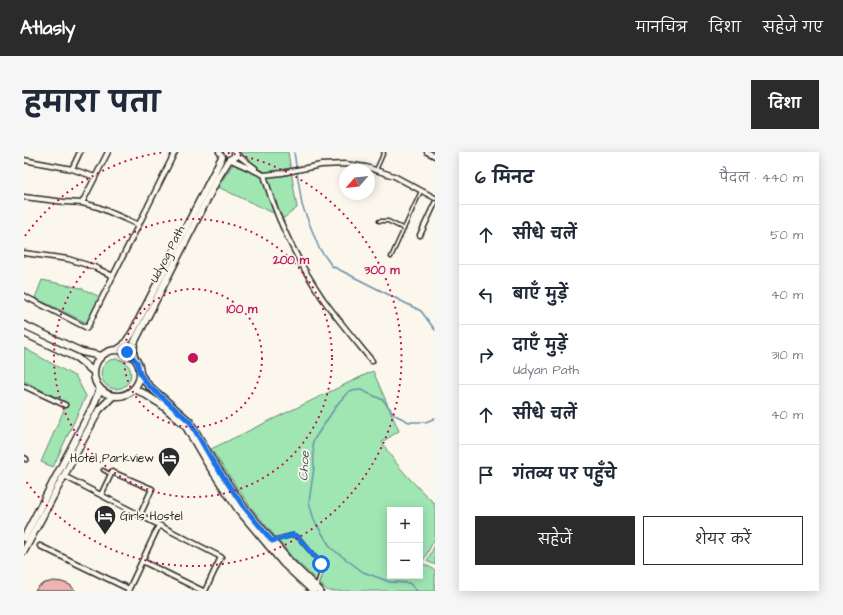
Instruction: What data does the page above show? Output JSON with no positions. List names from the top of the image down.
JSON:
{
  "streets": {
    "main road": ["Udyog Path"]
  },
  "water": ["Choe"],
  "places": {
    "hotel": ["Hotel Parkview", "Girls Hostel"]
  },
  "north": "bottom left",
  "page": {
    "header": "Atlasly",
    "nav": ["मानचित्र", "दिशा", "सहेजे गए"],
    "title": "हमारा पता",
    "buttons": [
      "दिशा",
      ["सहेजें", "शेयर करें"]
    ],
    "heading": ["6 मिनट", "पैदल · 440 m"],
    "list": [
      ["सीधे चलें", "50 m"],
      ["बाएँ मुड़ें", "40 m"],
      ["दाएँ मुड़ें", "Udyan Path", "310 m"],
      ["सीधे चलें", "40 m"],
      "गंतव्य पर पहुँचे"
    ],
    "map_buttons": ["+", "−"]
  },
  "rings": ["200 m", "300 m", "100 m"]
}
